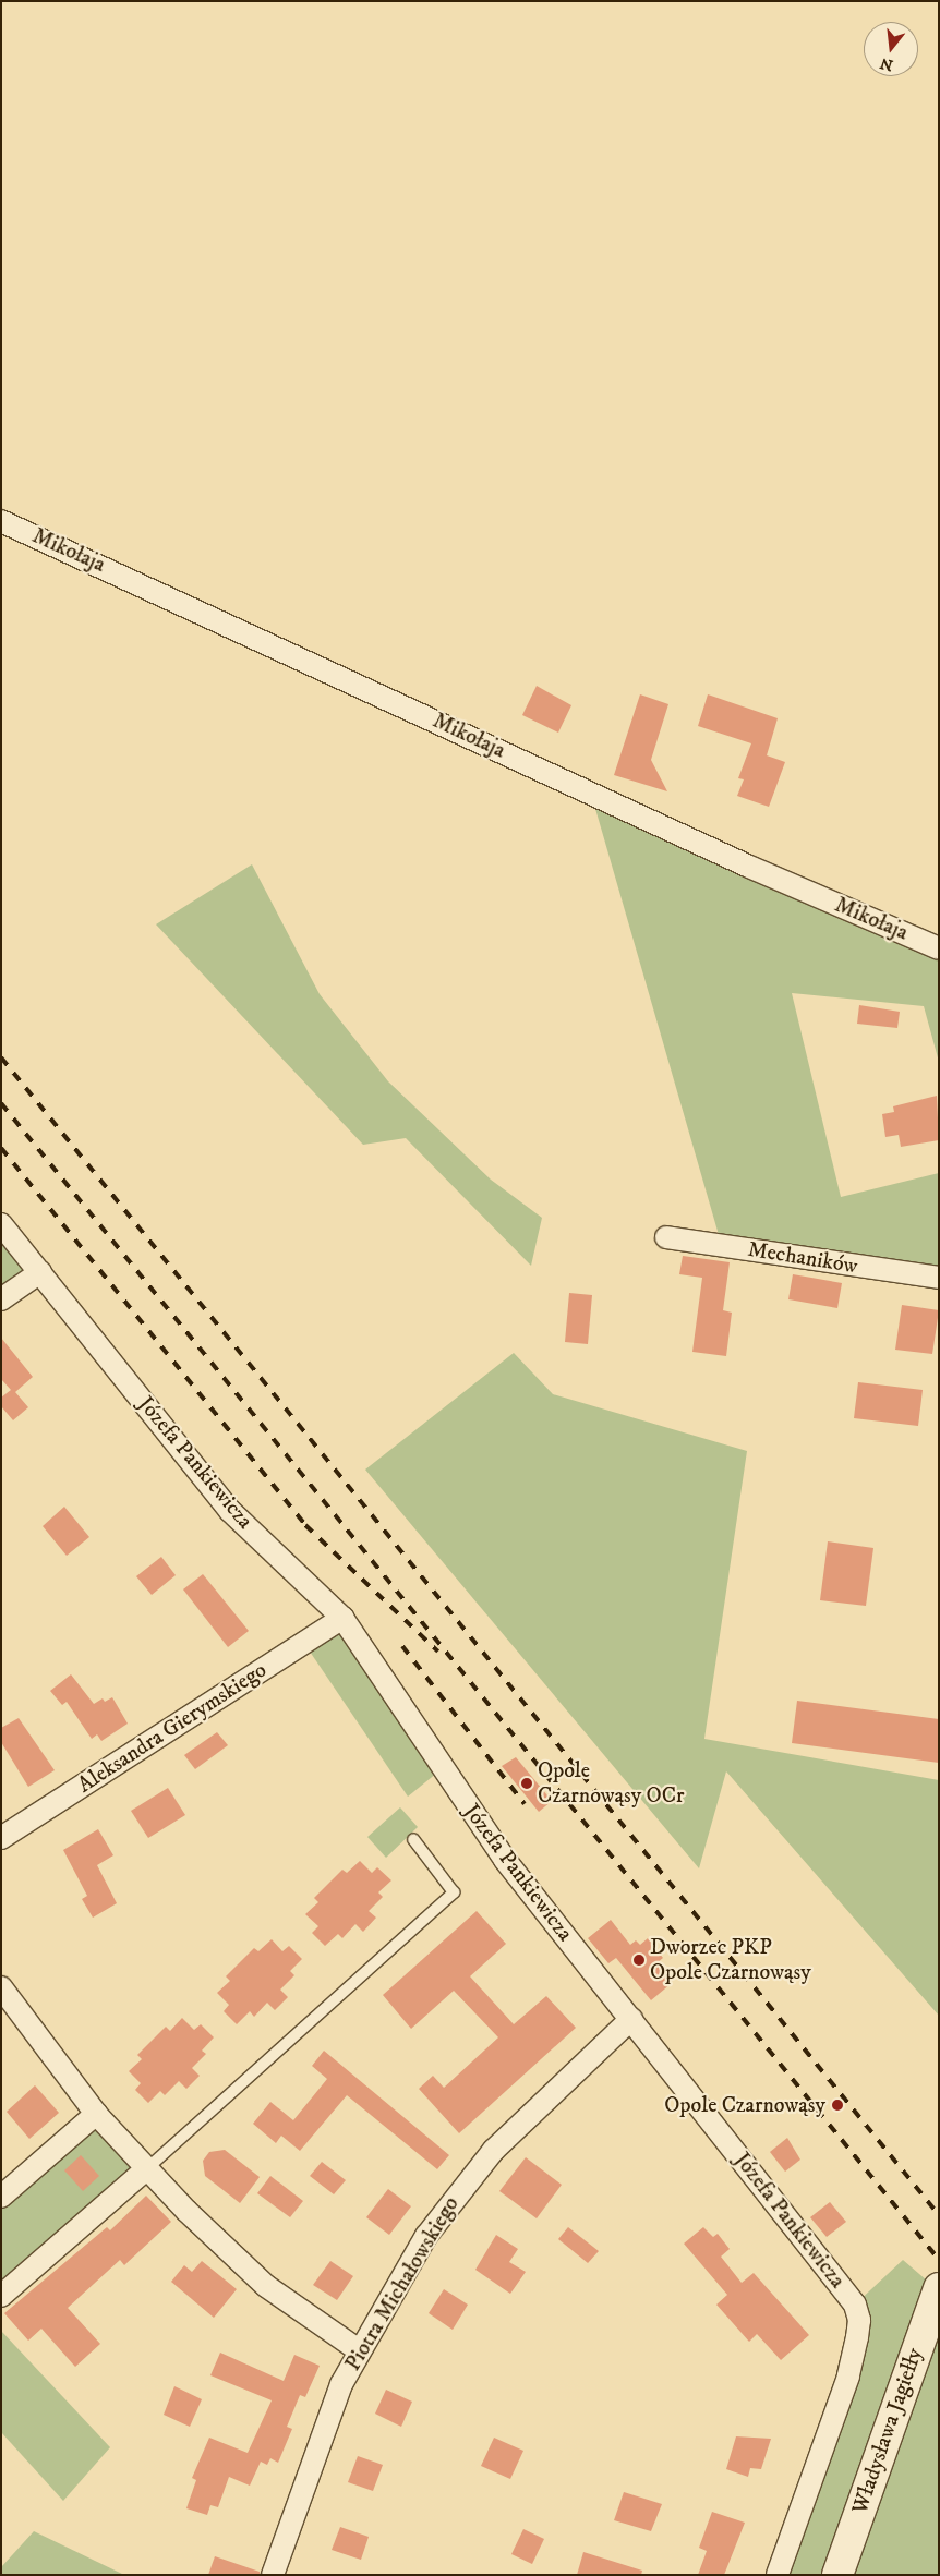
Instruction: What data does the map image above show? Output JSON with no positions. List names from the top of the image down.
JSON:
{
  "streets": {
    "street": [
      "Mikołaja",
      "Mechaników",
      "Józefa Pankiewicza",
      "Aleksandra Gierymskiego",
      "Piotra Michałowskiego",
      "Władysława Jagiełły"
    ]
  },
  "crossings": [
    ["Józefa Pankiewicza", "Aleksandra Gierymskiego"],
    ["Józefa Pankiewicza", "Piotra Michałowskiego"]
  ],
  "places": ["Opole Czarnowąsy OCr", "Dworzec PKP Opole Czarnowąsy", "Opole Czarnowąsy"],
  "north": "bottom"
}
